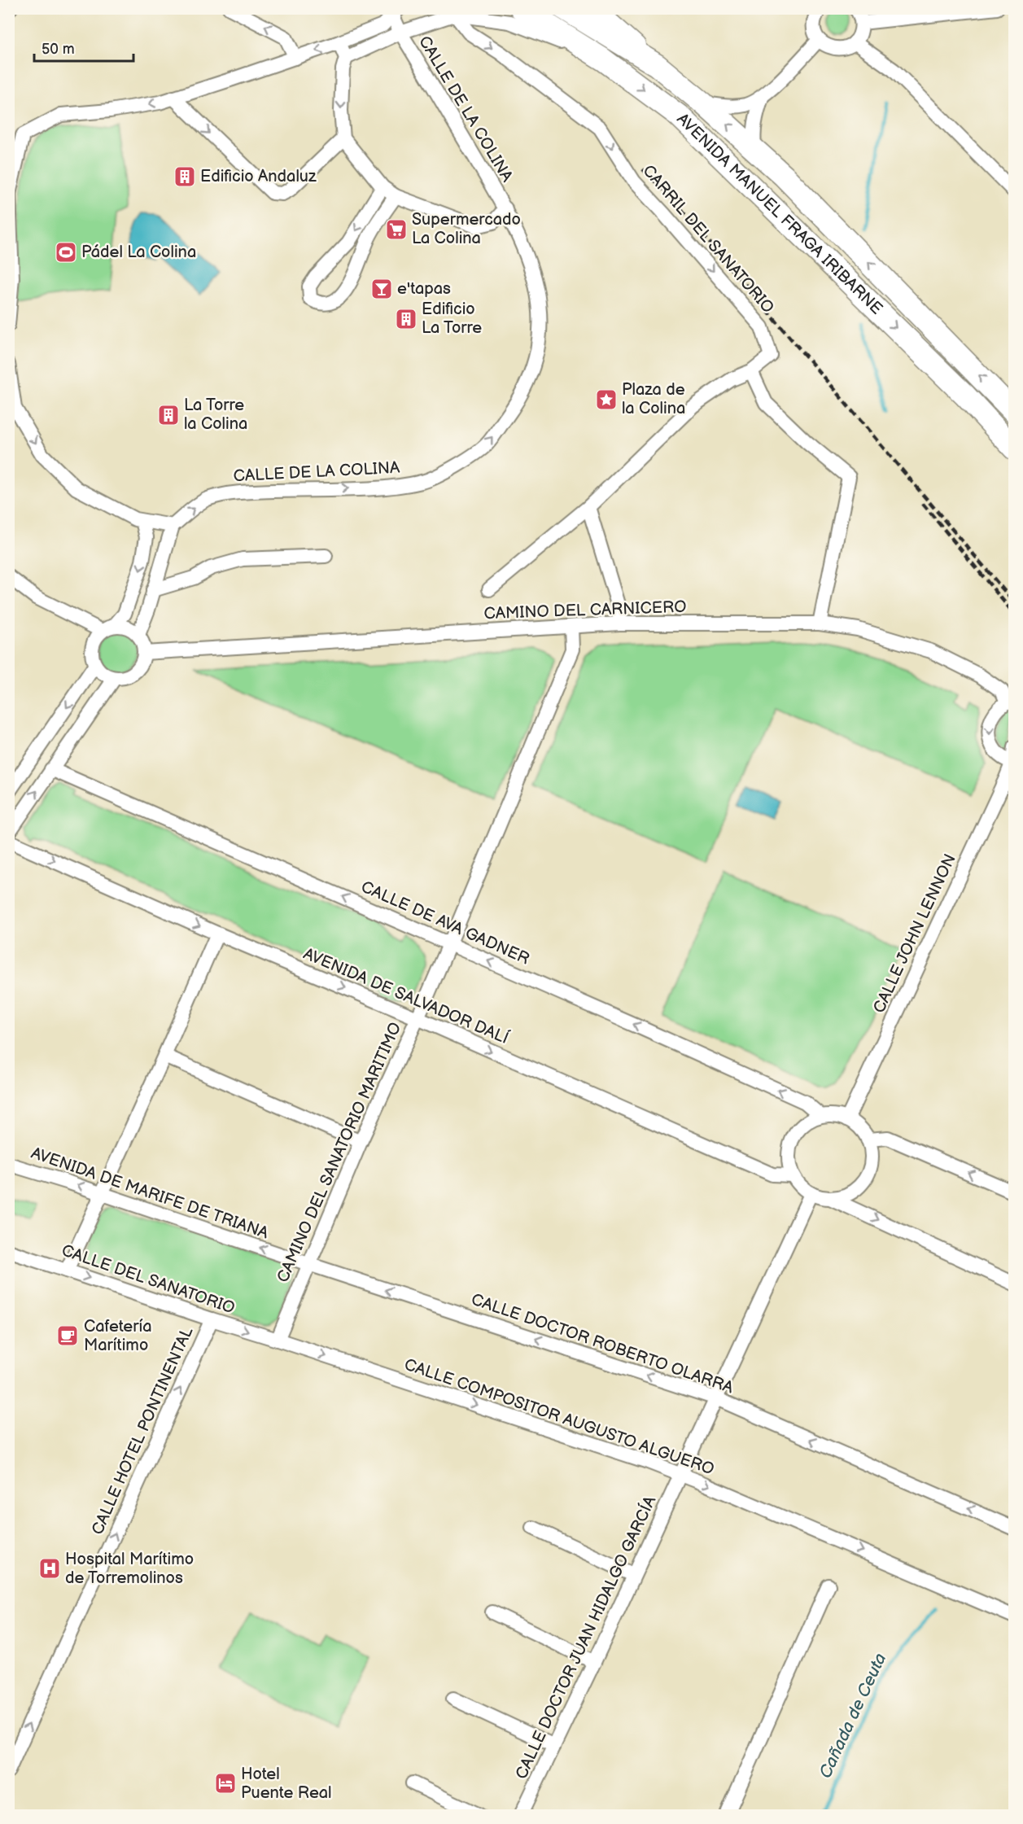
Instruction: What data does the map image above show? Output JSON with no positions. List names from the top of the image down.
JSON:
{
  "streets": {
    "main road": ["AVENIDA MANUEL FRAGA IRIBARNE"],
    "street": [
      "CALLE DE LA COLINA",
      "CARRIL DEL SANATORIO",
      "CAMINO DEL CARNICERO",
      "CALLE DE AVA GADNER",
      "CALLE JOHN LENNON",
      "AVENIDA DE SALVADOR DALÍ",
      "CAMINO DEL SANATORIO MARITIMO",
      "AVENIDA DE MARIFE DE TRIANA",
      "CALLE DEL SANATORIO",
      "CALLE DOCTOR ROBERTO OLARRA",
      "CALLE COMPOSITOR AUGUSTO ALGUERO",
      "CALLE HOTEL PONTINENTAL",
      "CALLE DOCTOR JUAN HIDALGO GARCÍA"
    ]
  },
  "crossings": [
    ["CALLE DE LA COLINA", "CARRIL DEL SANATORIO"],
    ["CAMINO DEL CARNICERO", "CALLE JOHN LENNON"],
    ["CAMINO DEL CARNICERO", "CAMINO DEL SANATORIO MARITIMO"],
    ["CALLE DE AVA GADNER", "CALLE JOHN LENNON"],
    ["CALLE DE AVA GADNER", "AVENIDA DE SALVADOR DALÍ"],
    ["CALLE DE AVA GADNER", "CAMINO DEL SANATORIO MARITIMO"],
    ["CALLE DE AVA GADNER", "CALLE DOCTOR JUAN HIDALGO GARCÍA"],
    ["CALLE JOHN LENNON", "AVENIDA DE SALVADOR DALÍ"],
    ["CALLE JOHN LENNON", "CALLE DOCTOR JUAN HIDALGO GARCÍA"],
    ["AVENIDA DE SALVADOR DALÍ", "CAMINO DEL SANATORIO MARITIMO"],
    ["AVENIDA DE SALVADOR DALÍ", "CALLE DOCTOR JUAN HIDALGO GARCÍA"],
    ["CAMINO DEL SANATORIO MARITIMO", "AVENIDA DE MARIFE DE TRIANA"],
    ["CAMINO DEL SANATORIO MARITIMO", "CALLE DEL SANATORIO"],
    ["CAMINO DEL SANATORIO MARITIMO", "CALLE DOCTOR ROBERTO OLARRA"],
    ["CAMINO DEL SANATORIO MARITIMO", "CALLE COMPOSITOR AUGUSTO ALGUERO"],
    ["AVENIDA DE MARIFE DE TRIANA", "CALLE DOCTOR ROBERTO OLARRA"],
    ["CALLE DEL SANATORIO", "CALLE COMPOSITOR AUGUSTO ALGUERO"],
    ["CALLE DEL SANATORIO", "CALLE HOTEL PONTINENTAL"],
    ["CALLE DOCTOR ROBERTO OLARRA", "CALLE DOCTOR JUAN HIDALGO GARCÍA"],
    ["CALLE COMPOSITOR AUGUSTO ALGUERO", "CALLE DOCTOR JUAN HIDALGO GARCÍA"]
  ],
  "one_way": [
    "CARRIL DEL SANATORIO",
    "CALLE DE AVA GADNER",
    "AVENIDA DE SALVADOR DALÍ",
    "AVENIDA DE MARIFE DE TRIANA",
    "CALLE DEL SANATORIO",
    "CALLE DOCTOR ROBERTO OLARRA",
    "CALLE COMPOSITOR AUGUSTO ALGUERO",
    "CALLE HOTEL PONTINENTAL"
  ],
  "water": ["Cañada de Ceuta"],
  "places": {
    "building": ["Edificio Andaluz", "Edificio La Torre", "La Torre la Colina"],
    "supermarket": ["Supermercado La Colina"],
    "sports": ["Pádel La Colina"],
    "bar": ["e'tapas"],
    "place": ["Plaza de la Colina"],
    "cafe": ["Cafetería Marítimo"],
    "hospital": ["Hospital Marítimo de Torremolinos"],
    "hotel": ["Hotel Puente Real"]
  },
  "scale_bar": "50 m"
}
